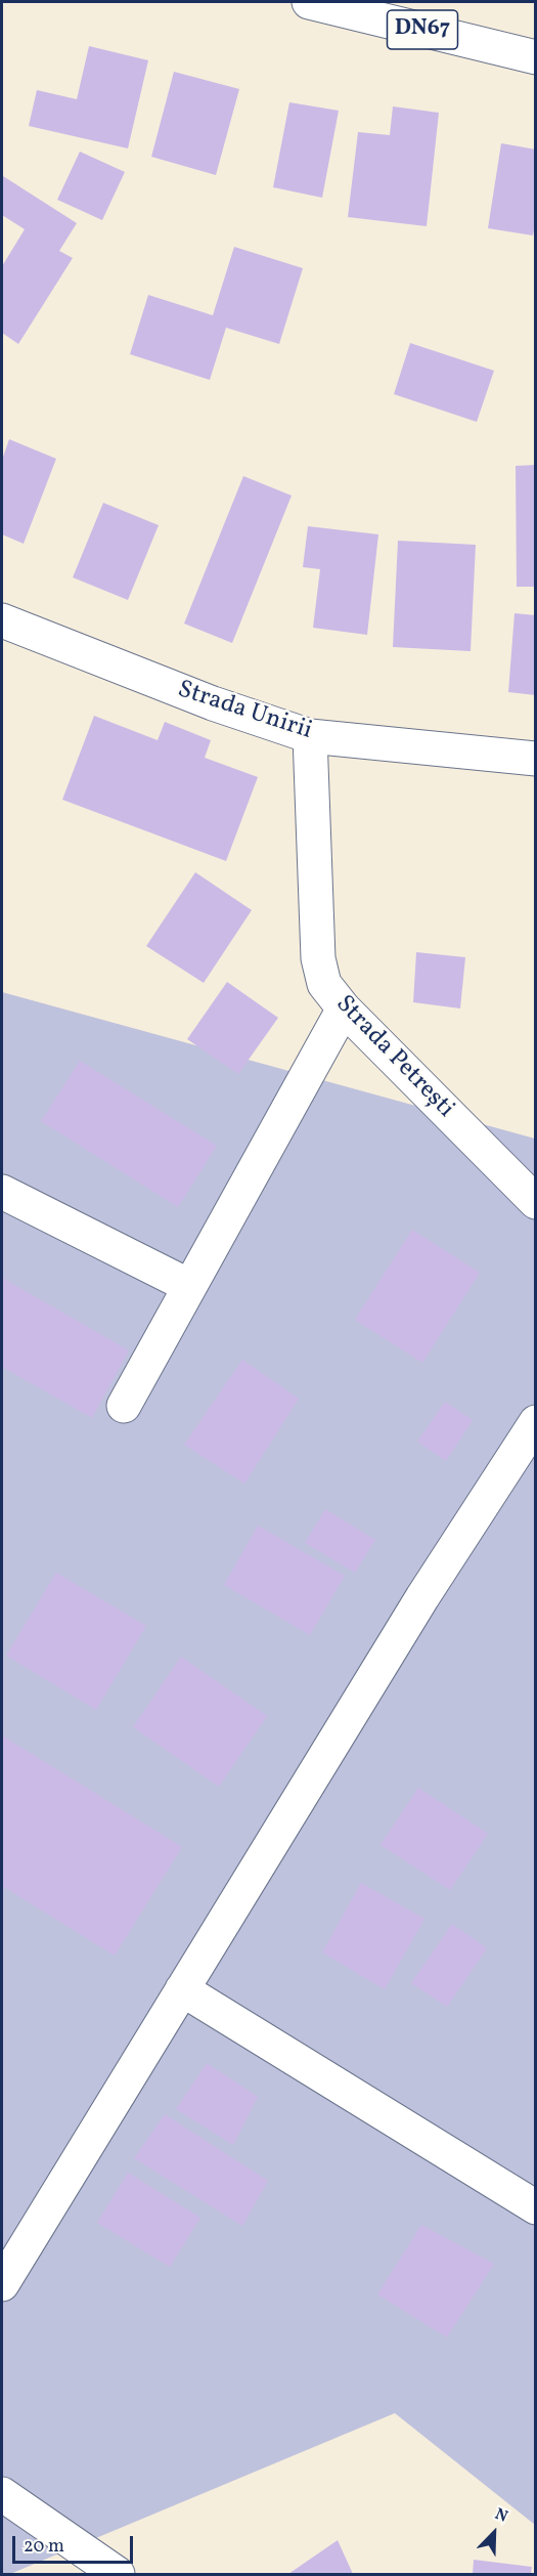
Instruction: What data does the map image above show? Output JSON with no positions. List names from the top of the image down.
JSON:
{
  "streets": {
    "street": ["DN67", "Strada Unirii", "Strada Petrești"]
  },
  "crossings": [
    ["Strada Unirii", "Strada Petrești"]
  ],
  "scale_bar": "20 m",
  "north": "top right"
}
